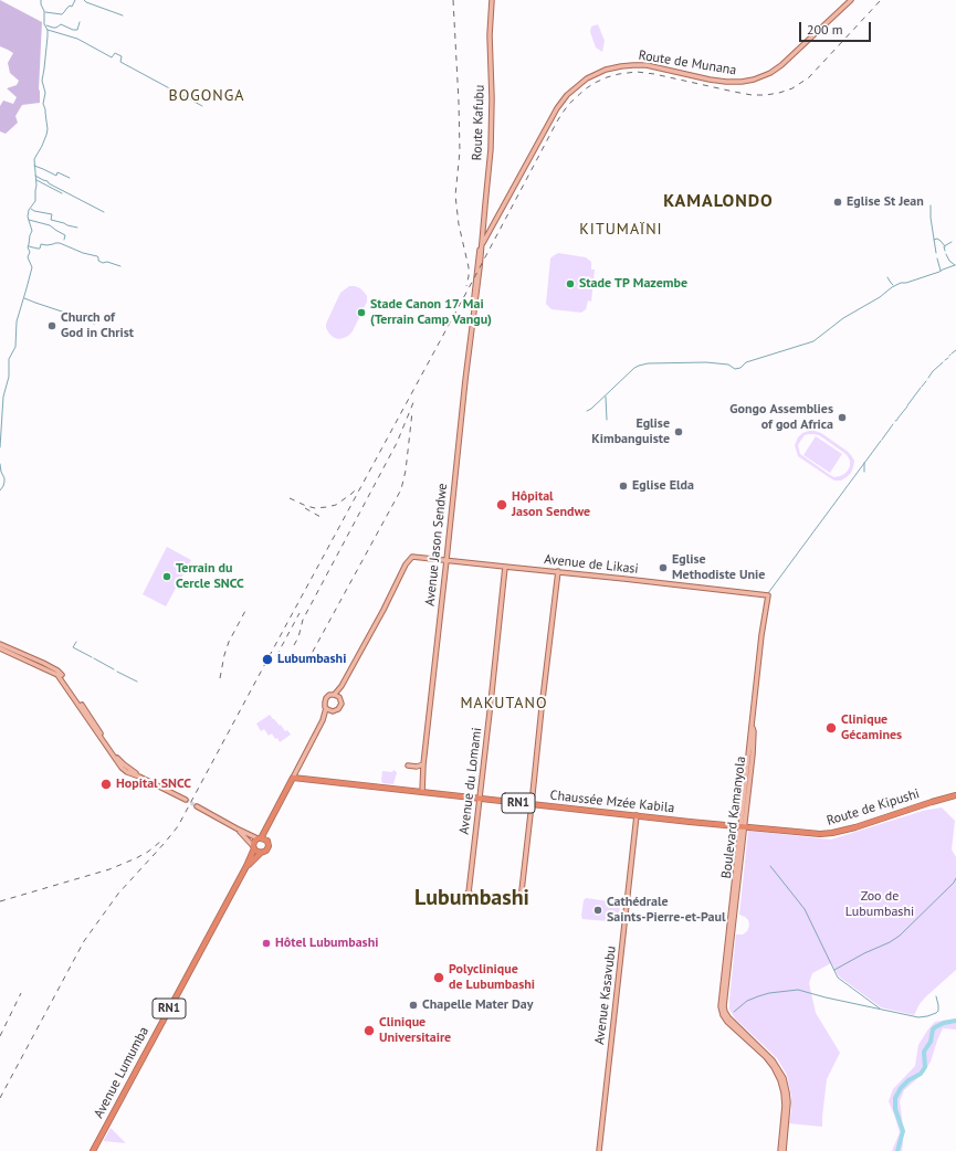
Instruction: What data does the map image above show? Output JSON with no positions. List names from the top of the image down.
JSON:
{
  "streets": {
    "highway": [
      "Chaussée Mzée Kabila",
      "RN1",
      "Route de Kipushi",
      "Avenue Lumumba"
    ],
    "main road": [
      "Route de Munana",
      "Route Kafubu",
      "Avenue Jason Sendwe",
      "Avenue de Likasi",
      "Avenue du Lomami",
      "Boulevard Kamanyola",
      "Avenue Kasavubu"
    ]
  },
  "crossings": [
    ["Route de Munana", "Route Kafubu"],
    ["Route de Munana", "Avenue Jason Sendwe"],
    ["Route Kafubu", "Avenue Jason Sendwe"],
    ["Avenue Jason Sendwe", "Avenue de Likasi"],
    ["Avenue Jason Sendwe", "Chaussée Mzée Kabila"],
    ["Avenue de Likasi", "Avenue du Lomami"],
    ["Avenue de Likasi", "Boulevard Kamanyola"],
    ["Avenue du Lomami", "Chaussée Mzée Kabila"],
    ["Chaussée Mzée Kabila", "Route de Kipushi"],
    ["Chaussée Mzée Kabila", "Boulevard Kamanyola"],
    ["Chaussée Mzée Kabila", "Avenue Kasavubu"],
    ["Chaussée Mzée Kabila", "Avenue Lumumba"],
    ["Route de Kipushi", "Boulevard Kamanyola"]
  ],
  "districts": [
    "BOGONGA",
    "KAMALONDO",
    "KITUMAÏNI",
    "MAKUTANO",
    "Lubumbashi"
  ],
  "parks": ["Zoo de Lubumbashi"],
  "places": [
    "Eglise St Jean",
    "Stade TP Mazembe",
    "Stade Canon 17 Mai (Terrain Camp Vangu)",
    "Church of God in Christ",
    "Gongo Assemblies of god Africa",
    "Eglise Kimbanguiste",
    "Eglise Elda",
    "Hôpital Jason Sendwe",
    "Eglise Methodiste Unie",
    "Terrain du Cercle SNCC",
    "Lubumbashi",
    "Clinique Gécamines",
    "Hopital SNCC",
    "Cathédrale Saints-Pierre-et-Paul",
    "Hôtel Lubumbashi",
    "Polyclinique de Lubumbashi",
    "Chapelle Mater Day",
    "Clinique Universitaire"
  ],
  "scale_bar": "200 m"
}
